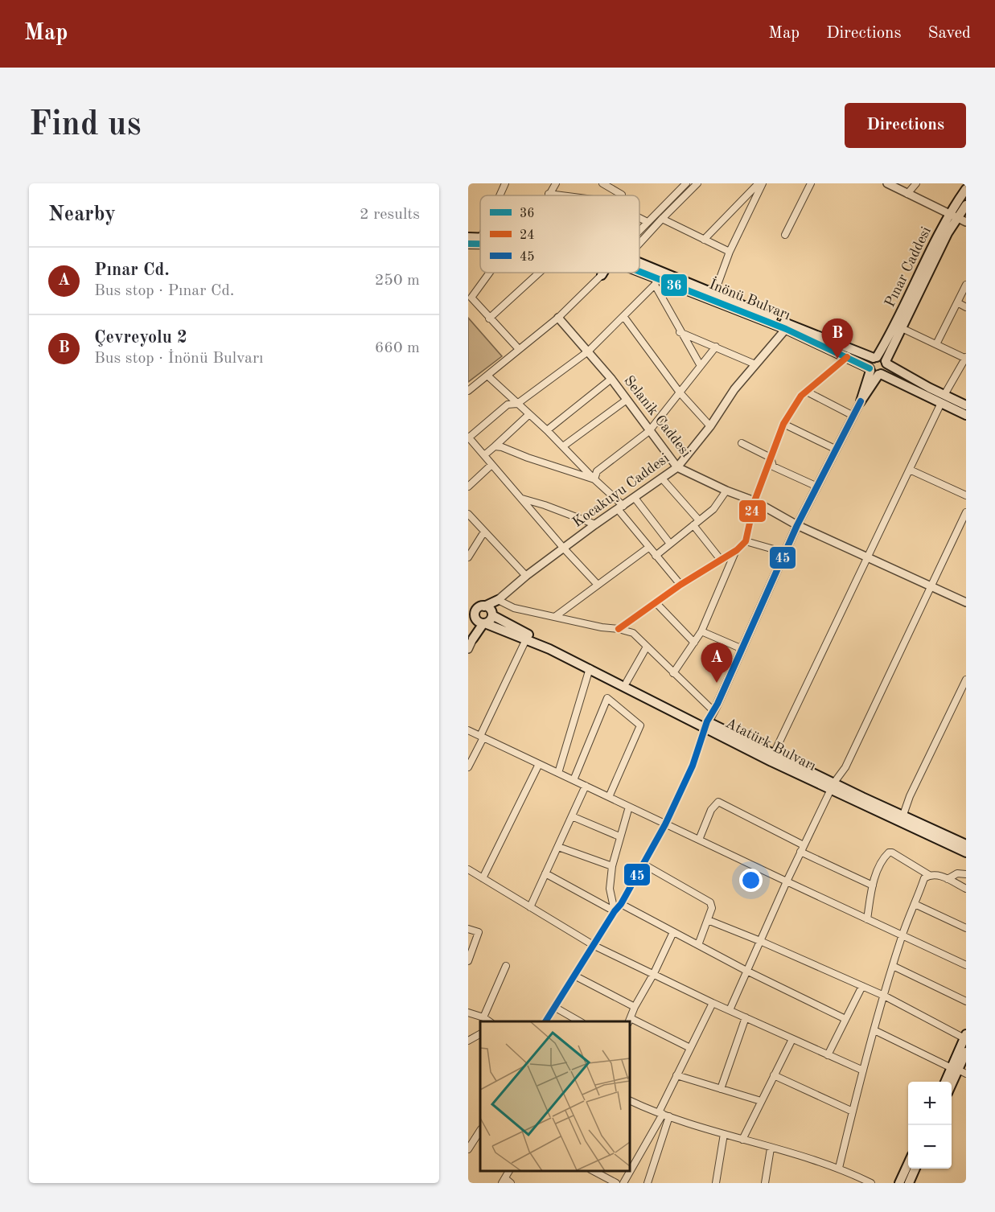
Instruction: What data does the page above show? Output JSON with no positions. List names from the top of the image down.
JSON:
{
  "streets": {
    "main road": [
      "Pınar Caddesi",
      "İnönü Bulvarı",
      "Kocakuyu Caddesi",
      "Atatürk Bulvarı"
    ],
    "street": ["Selanik Caddesi"]
  },
  "crossings": [
    ["Pınar Caddesi", "İnönü Bulvarı"],
    ["İnönü Bulvarı", "Kocakuyu Caddesi"],
    ["Selanik Caddesi", "Kocakuyu Caddesi"],
    ["Kocakuyu Caddesi", "Atatürk Bulvarı"]
  ],
  "lines": ["transit line 36", "transit line 24", "transit line 45"],
  "legend": ["36", "24", "45"],
  "page": {
    "header": "Map",
    "nav": ["Map", "Directions", "Saved"],
    "buttons": "Directions",
    "title": "Find us",
    "heading": ["Nearby", "2 results"],
    "list": [
      {
        "mark": "A",
        "name": "Pınar Cd.",
        "note": "Bus stop · Pınar Cd.",
        "value": "250 m"
      },
      {
        "mark": "B",
        "name": "Çevreyolu 2",
        "note": "Bus stop · İnönü Bulvarı",
        "value": "660 m"
      }
    ],
    "pins": ["B", "A"],
    "map_buttons": ["+", "−"]
  }
}
